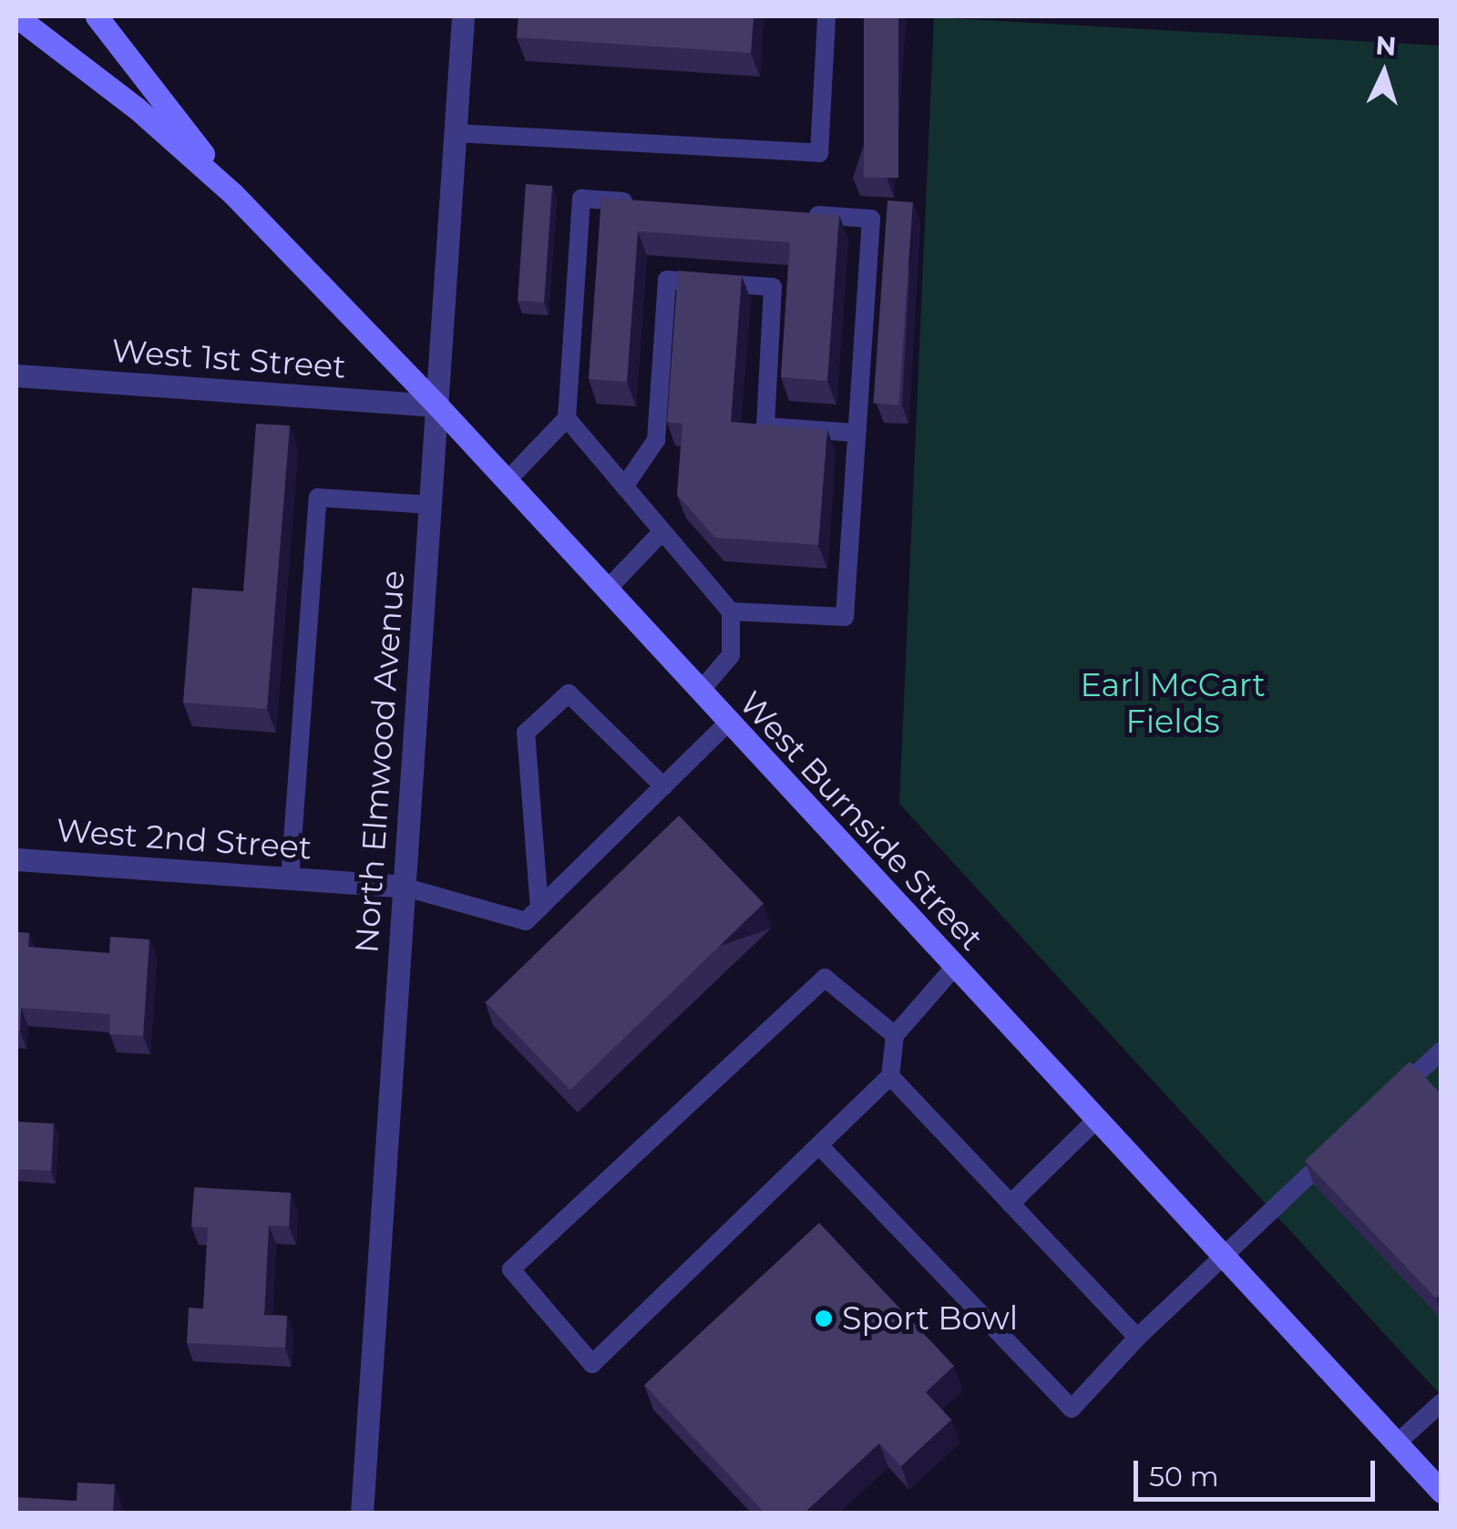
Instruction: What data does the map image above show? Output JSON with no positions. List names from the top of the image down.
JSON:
{
  "streets": {
    "main road": ["West Burnside Street"],
    "street": ["West 1st Street", "North Elmwood Avenue", "West 2nd Street"]
  },
  "crossings": [
    ["West 1st Street", "North Elmwood Avenue"],
    ["West 1st Street", "West Burnside Street"],
    ["North Elmwood Avenue", "West Burnside Street"],
    ["North Elmwood Avenue", "West 2nd Street"]
  ],
  "parks": ["Earl McCart Fields"],
  "places": ["Sport Bowl"],
  "scale_bar": "50 m",
  "north": "top"
}
